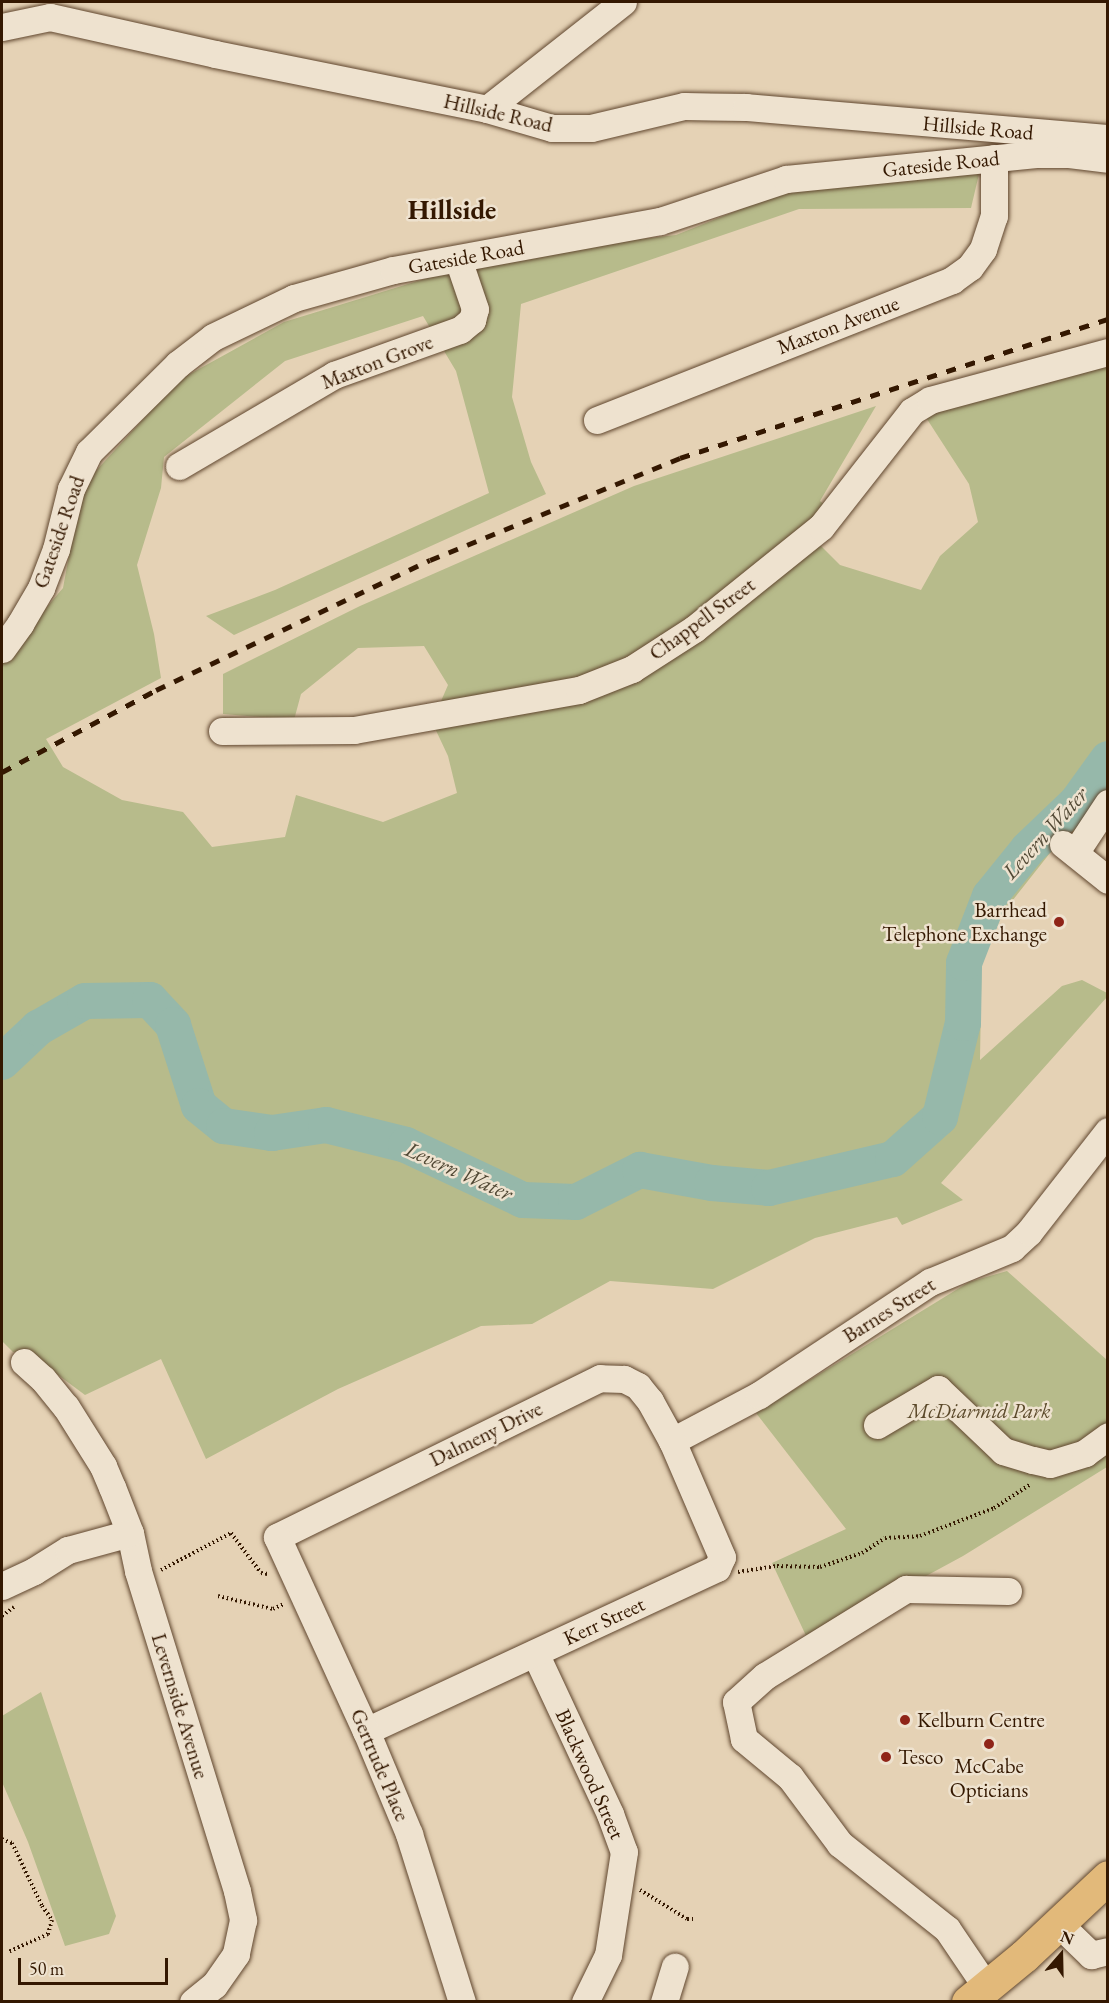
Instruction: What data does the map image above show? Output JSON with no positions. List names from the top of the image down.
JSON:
{
  "streets": {
    "street": [
      "Hillside Road",
      "Gateside Road",
      "Maxton Avenue",
      "Maxton Grove",
      "Chappell Street",
      "Barnes Street",
      "Dalmeny Drive",
      "Kerr Street",
      "Levernside Avenue",
      "Gertrude Place",
      "Blackwood Street"
    ]
  },
  "crossings": [
    ["Gateside Road", "Maxton Avenue"],
    ["Gateside Road", "Maxton Grove"],
    ["Barnes Street", "Dalmeny Drive"],
    ["Dalmeny Drive", "Gertrude Place"],
    ["Kerr Street", "Gertrude Place"],
    ["Kerr Street", "Blackwood Street"]
  ],
  "districts": ["Hillside"],
  "water": ["Levern Water"],
  "parks": ["McDiarmid Park"],
  "places": [
    "Barrhead Telephone Exchange",
    "Kelburn Centre",
    "McCabe Opticians",
    "Tesco"
  ],
  "scale_bar": "50 m",
  "north": "top"
}
